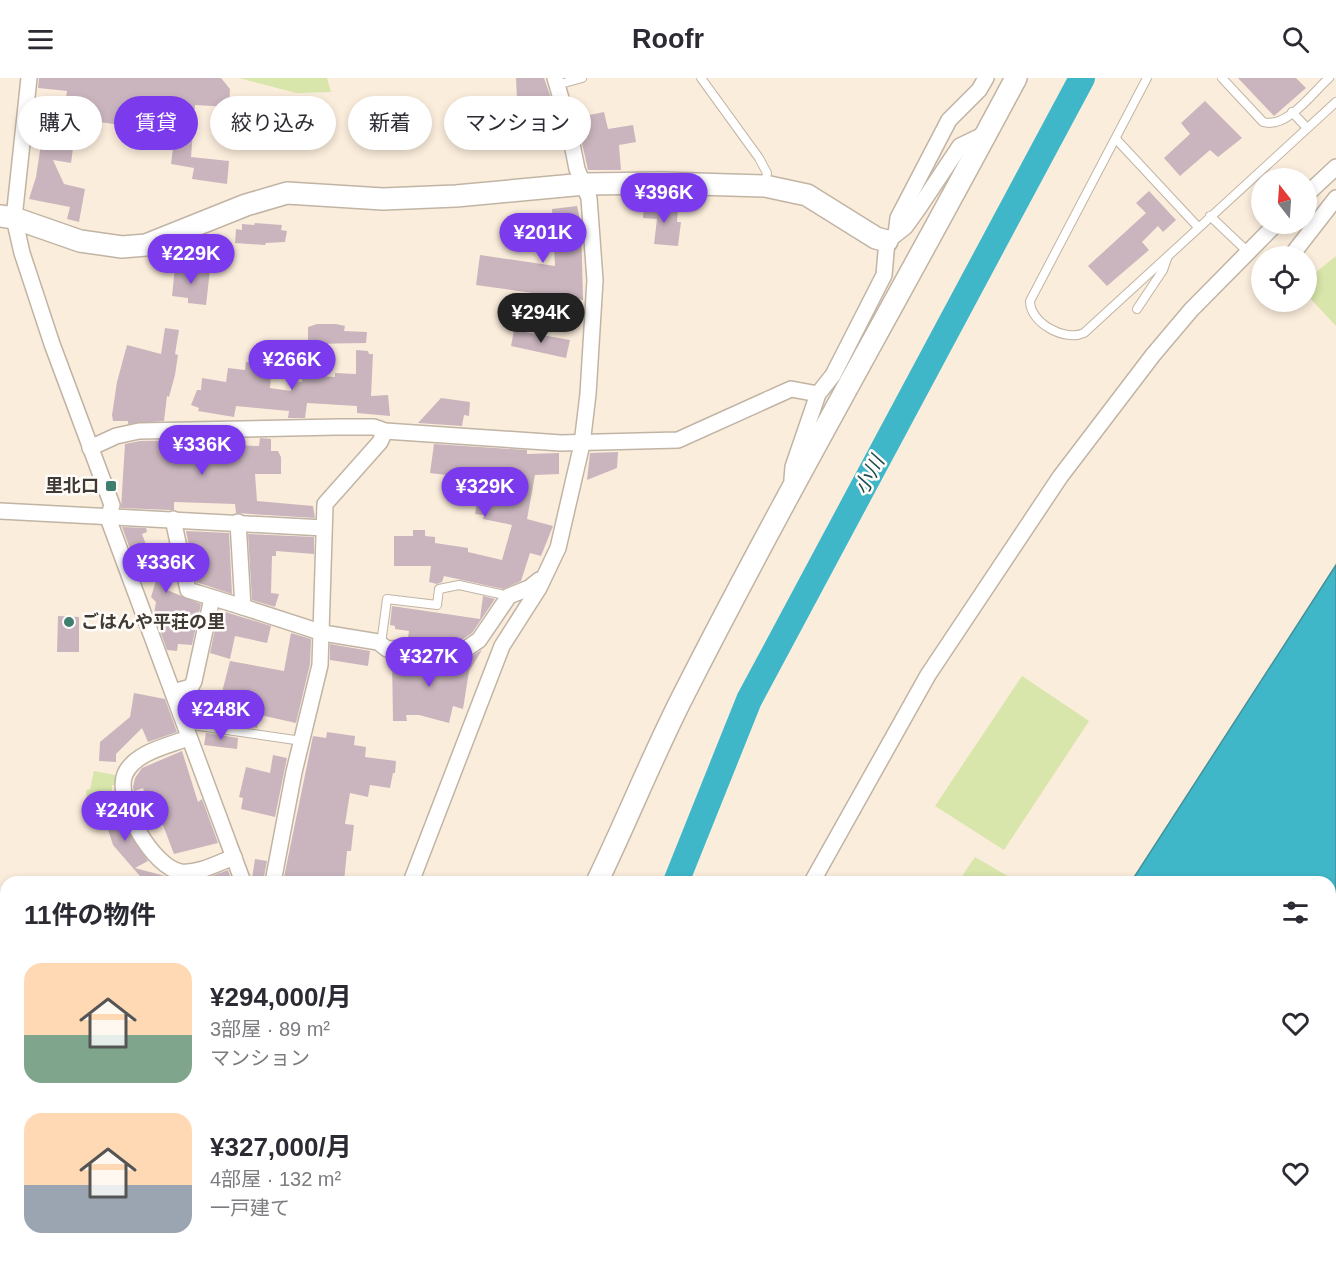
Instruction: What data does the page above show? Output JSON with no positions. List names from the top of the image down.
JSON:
{
  "water": ["小川"],
  "places": {
    "transit": ["里北口"],
    "other": ["ごはんや平荘の里"]
  },
  "north": "top",
  "page": {
    "header": "Roofr",
    "chip": [
      "購入",
      "賃貸",
      "絞り込み",
      "新着",
      "マンション"
    ],
    "price": [
      "¥396K",
      "¥201K",
      "¥229K",
      "¥294K",
      "¥266K",
      "¥336K",
      "¥329K",
      "¥336K",
      "¥327K",
      "¥248K",
      "¥240K"
    ],
    "heading": "11件の物件",
    "list": [
      {
        "name": "¥294,000/月",
        "note": "3部屋 · 89 m² · マンション"
      },
      {
        "name": "¥327,000/月",
        "note": "4部屋 · 132 m² · 一戸建て"
      }
    ]
  }
}
